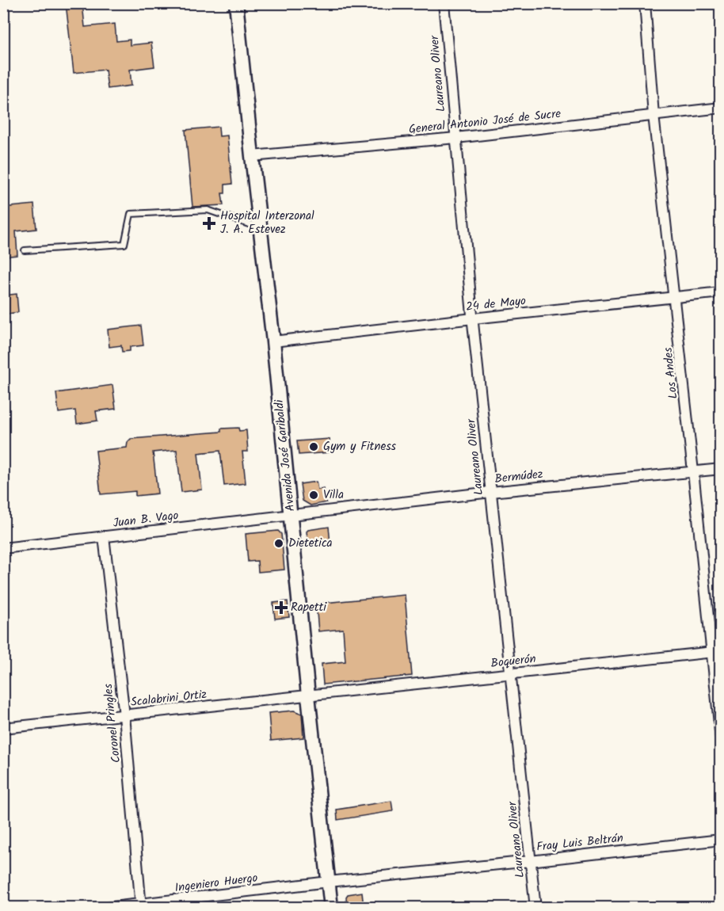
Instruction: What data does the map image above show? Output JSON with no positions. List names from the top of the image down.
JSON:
{
  "streets": {
    "main road": ["Avenida José Garibaldi"],
    "street": [
      "Laureano Oliver",
      "General Antonio José de Sucre",
      "24 de Mayo",
      "Los Andes",
      "Bermúdez",
      "Juan B. Vago",
      "Boquerón",
      "Scalabrini Ortiz",
      "Coronel Pringles",
      "Fray Luis Beltrán",
      "Ingeniero Huergo"
    ]
  },
  "crossings": [
    ["Laureano Oliver", "General Antonio José de Sucre"],
    ["Laureano Oliver", "24 de Mayo"],
    ["Laureano Oliver", "Bermúdez"],
    ["Laureano Oliver", "Boquerón"],
    ["Laureano Oliver", "Fray Luis Beltrán"],
    ["General Antonio José de Sucre", "Los Andes"],
    ["General Antonio José de Sucre", "Avenida José Garibaldi"],
    ["24 de Mayo", "Los Andes"],
    ["24 de Mayo", "Avenida José Garibaldi"],
    ["Los Andes", "Bermúdez"],
    ["Los Andes", "Boquerón"],
    ["Avenida José Garibaldi", "Bermúdez"],
    ["Avenida José Garibaldi", "Juan B. Vago"],
    ["Avenida José Garibaldi", "Boquerón"],
    ["Avenida José Garibaldi", "Scalabrini Ortiz"],
    ["Avenida José Garibaldi", "Fray Luis Beltrán"],
    ["Avenida José Garibaldi", "Ingeniero Huergo"],
    ["Bermúdez", "Juan B. Vago"],
    ["Juan B. Vago", "Coronel Pringles"],
    ["Boquerón", "Scalabrini Ortiz"],
    ["Scalabrini Ortiz", "Coronel Pringles"],
    ["Coronel Pringles", "Ingeniero Huergo"],
    ["Fray Luis Beltrán", "Ingeniero Huergo"]
  ],
  "places": {
    "health": ["Hospital Interzonal J. A. Estevez", "Rapetti"],
    "other": ["Gym y Fitness", "Villa", "Dietetica"]
  }
}
